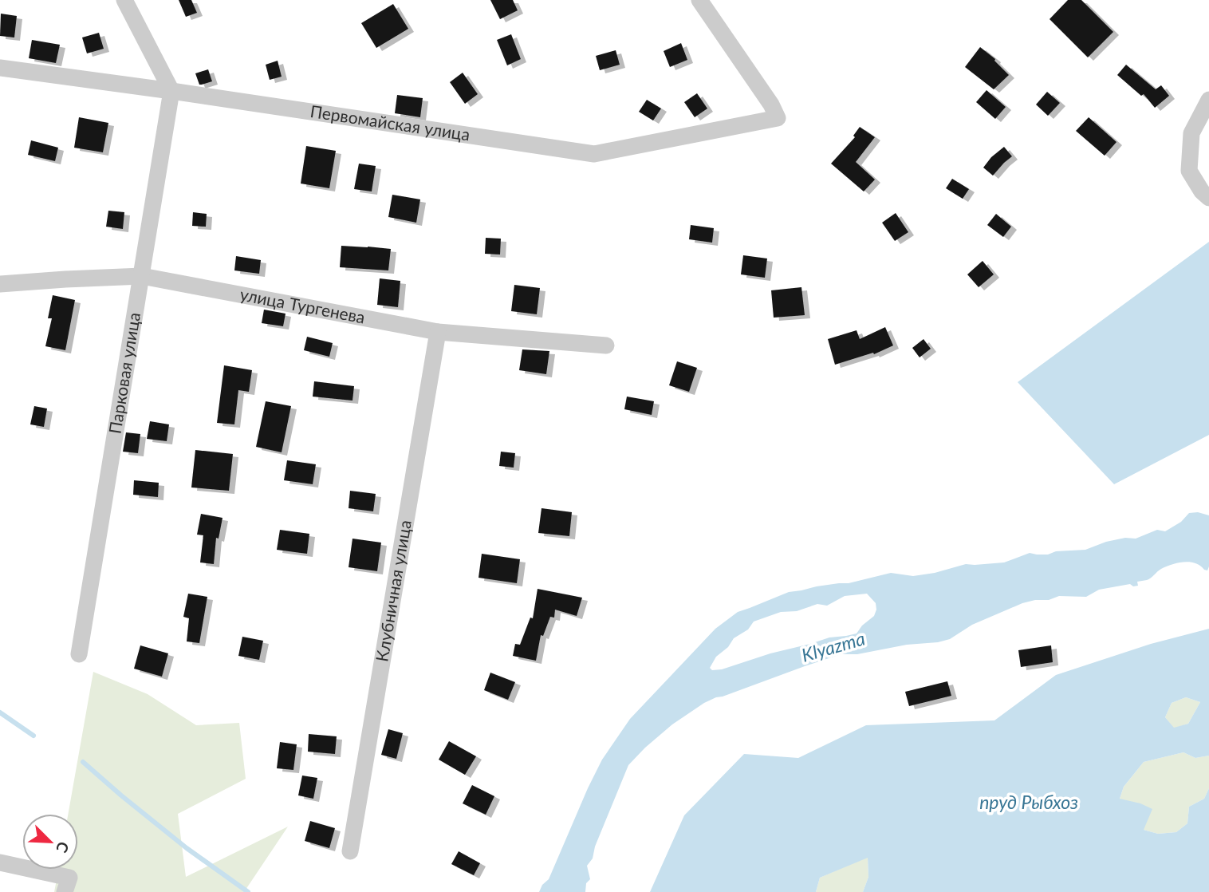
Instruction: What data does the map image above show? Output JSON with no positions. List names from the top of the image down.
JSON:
{
  "streets": {
    "street": [
      "Первомайская улица",
      "улица Тургенева",
      "Парковая улица",
      "Клубничная улица"
    ]
  },
  "crossings": [
    ["Первомайская улица", "Парковая улица"],
    ["улица Тургенева", "Парковая улица"],
    ["улица Тургенева", "Клубничная улица"]
  ],
  "water": ["Klyazma", "пруд Рыбхоз"],
  "north": "bottom right"
}
